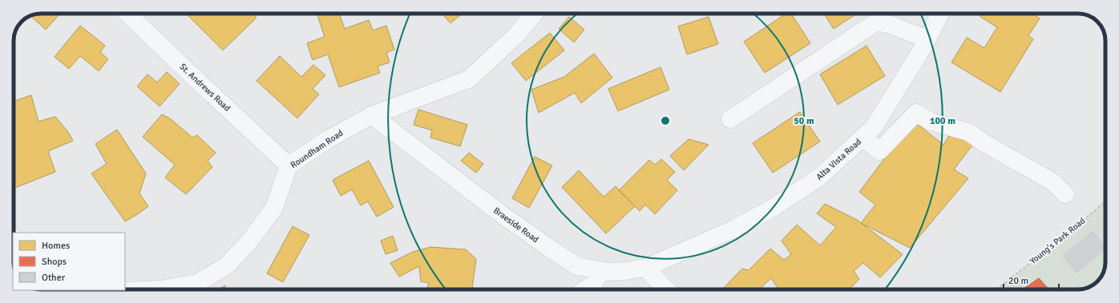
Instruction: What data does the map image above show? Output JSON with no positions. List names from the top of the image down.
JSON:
{
  "streets": {
    "street": [
      "St. Andrews Road",
      "Roundham Road",
      "Alta Vista Road",
      "Braeside Road"
    ],
    "path": ["Young's Park Road"]
  },
  "crossings": [
    ["St. Andrews Road", "Roundham Road"],
    ["Roundham Road", "Braeside Road"],
    ["Alta Vista Road", "Braeside Road"]
  ],
  "legend": ["Homes", "Shops", "Other"],
  "scale_bar": "20 m",
  "rings": ["50 m", "100 m"]
}
